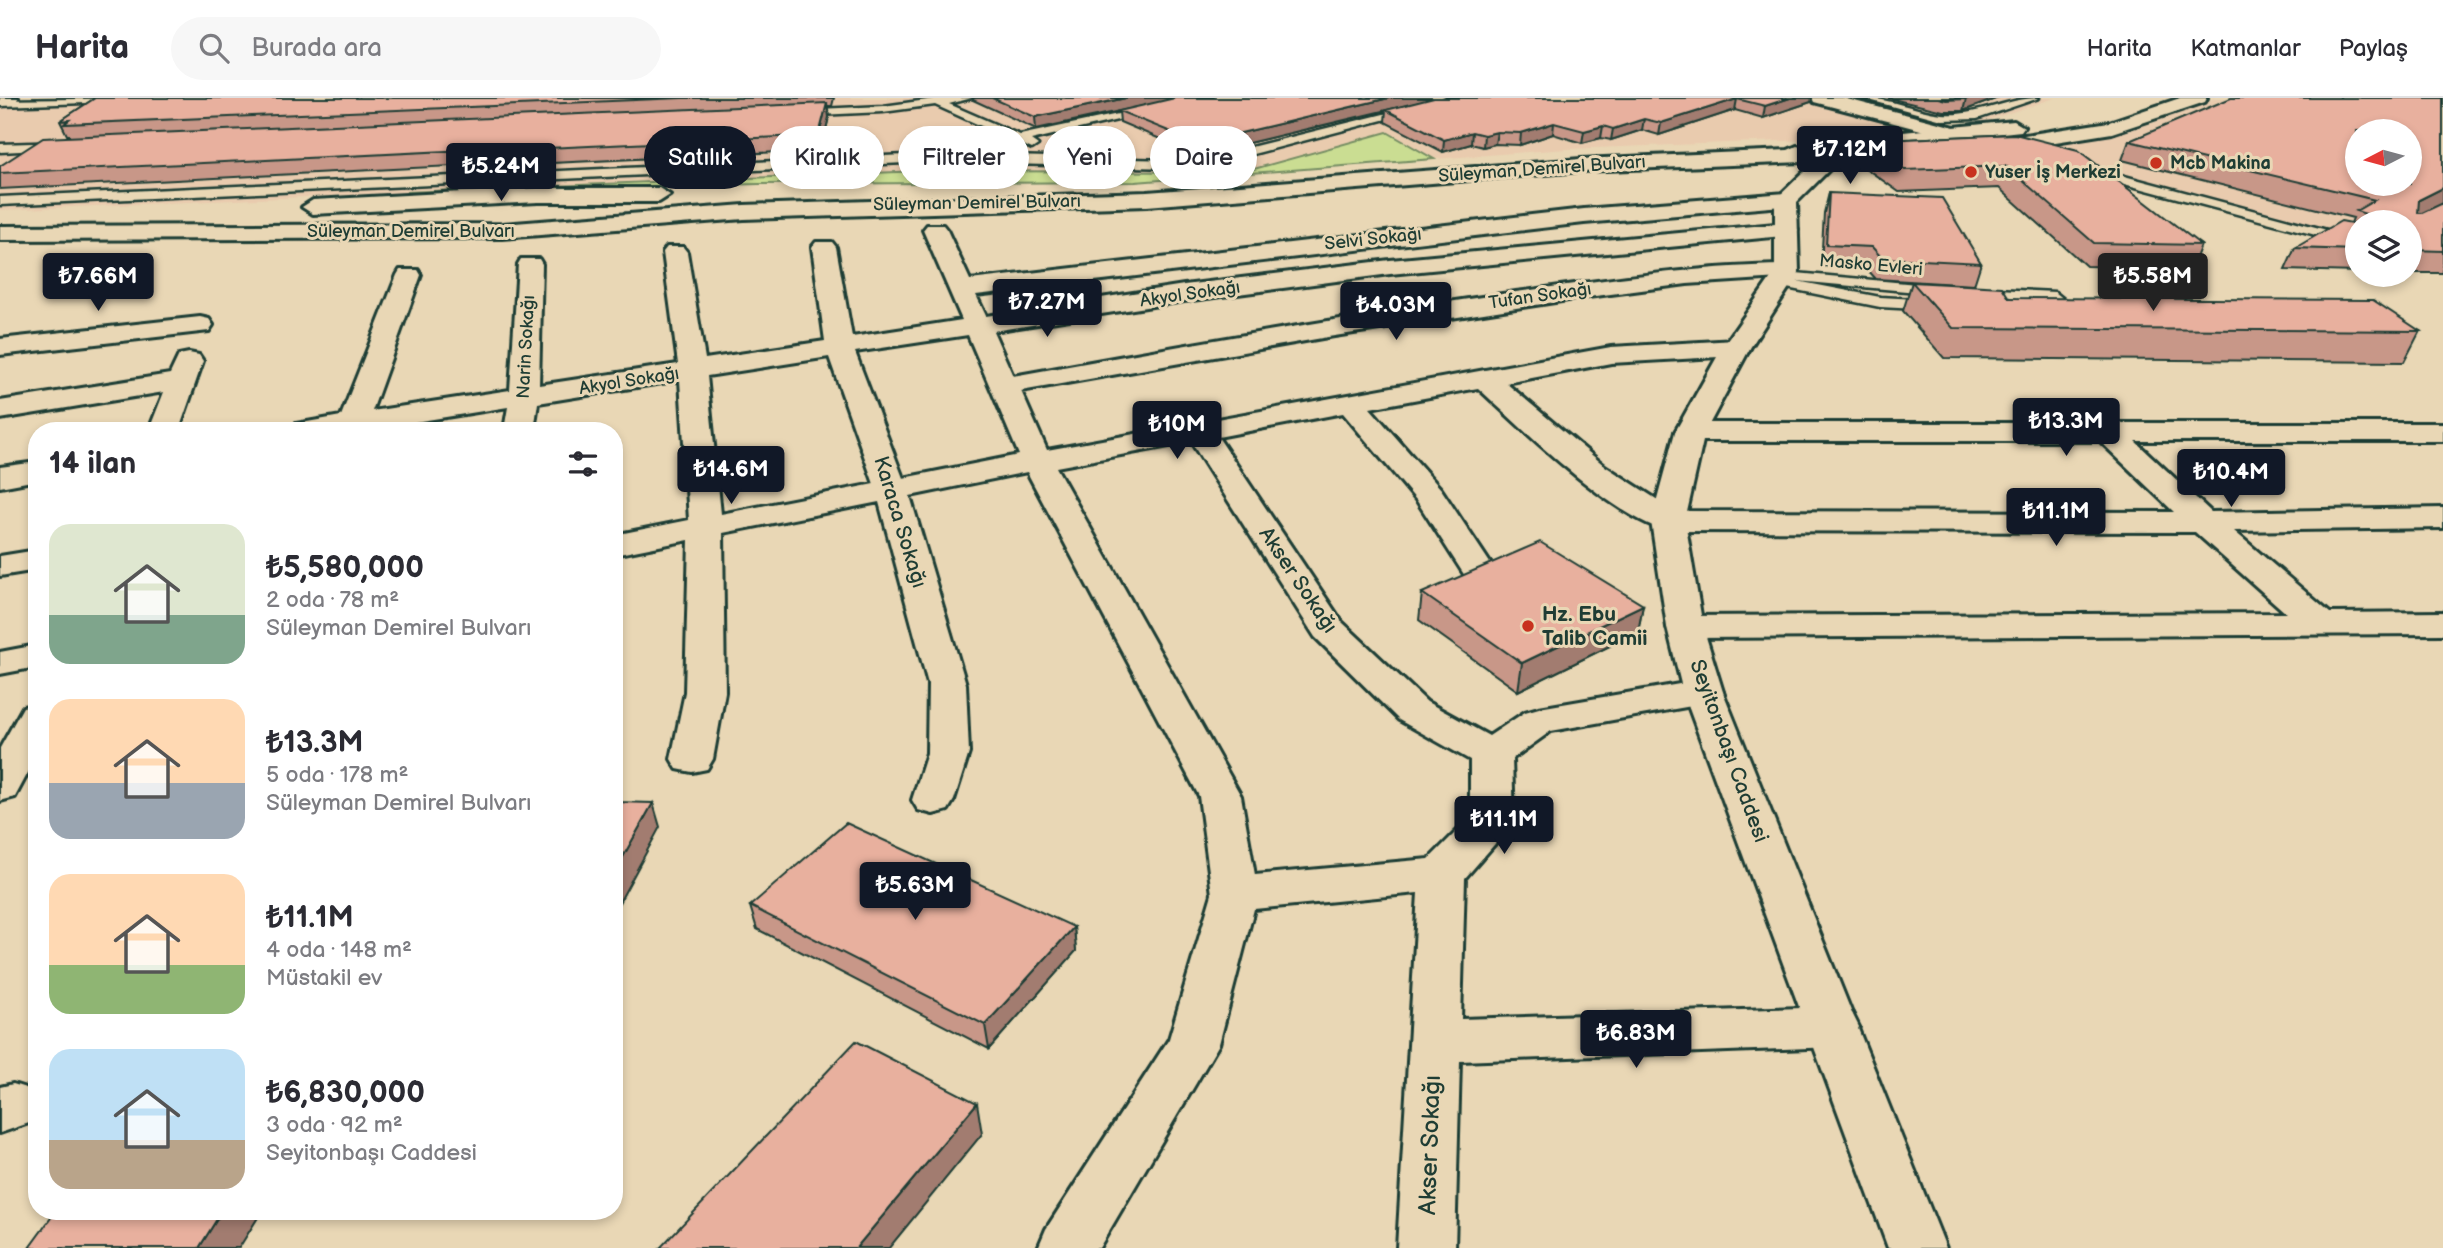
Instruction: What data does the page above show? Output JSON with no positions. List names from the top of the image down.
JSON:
{
  "streets": {
    "street": [
      "Süleyman Demirel Bulvarı",
      "Selvi Sokağı",
      "Akyol Sokağı",
      "Tufan Sokağı",
      "Narin Sokağı",
      "Karaca Sokağı",
      "Akser Sokağı",
      "Seyitonbaşı Caddesi"
    ],
    "lane": ["Masko Evleri"]
  },
  "crossings": [
    ["Süleyman Demirel Bulvarı", "Selvi Sokağı"],
    ["Süleyman Demirel Bulvarı", "Akyol Sokağı"],
    ["Selvi Sokağı", "Akyol Sokağı"],
    ["Masko Evleri", "Tufan Sokağı"],
    ["Masko Evleri", "Seyitonbaşı Caddesi"],
    ["Akyol Sokağı", "Narin Sokağı"],
    ["Akyol Sokağı", "Karaca Sokağı"],
    ["Tufan Sokağı", "Seyitonbaşı Caddesi"]
  ],
  "places": ["Mcb Makina", "Yuser İş Merkezi", "Hz. Ebu Talib Camii"],
  "north": "left",
  "page": {
    "header": "Harita",
    "search": "Burada ara",
    "nav": ["Harita", "Katmanlar", "Paylaş"],
    "price": [
      "₺7.12M",
      "₺5.24M",
      "₺7.66M",
      "₺5.58M",
      "₺7.27M",
      "₺4.03M",
      "₺13.3M",
      "₺10M",
      "₺14.6M",
      "₺10.4M",
      "₺11.1M",
      "₺11.1M",
      "₺5.63M",
      "₺6.83M"
    ],
    "chip": [
      "Satılık",
      "Kiralık",
      "Filtreler",
      "Yeni",
      "Daire"
    ],
    "heading": "14 ilan",
    "list": [
      {
        "name": "₺5,580,000",
        "note": "2 oda · 78 m² · Süleyman Demirel Bulvarı"
      },
      {
        "name": "₺13.3M",
        "note": "5 oda · 178 m² · Süleyman Demirel Bulvarı"
      },
      {
        "name": "₺11.1M",
        "note": "4 oda · 148 m² · Müstakil ev"
      },
      {
        "name": "₺6,830,000",
        "note": "3 oda · 92 m² · Seyitonbaşı Caddesi"
      }
    ]
  }
}
